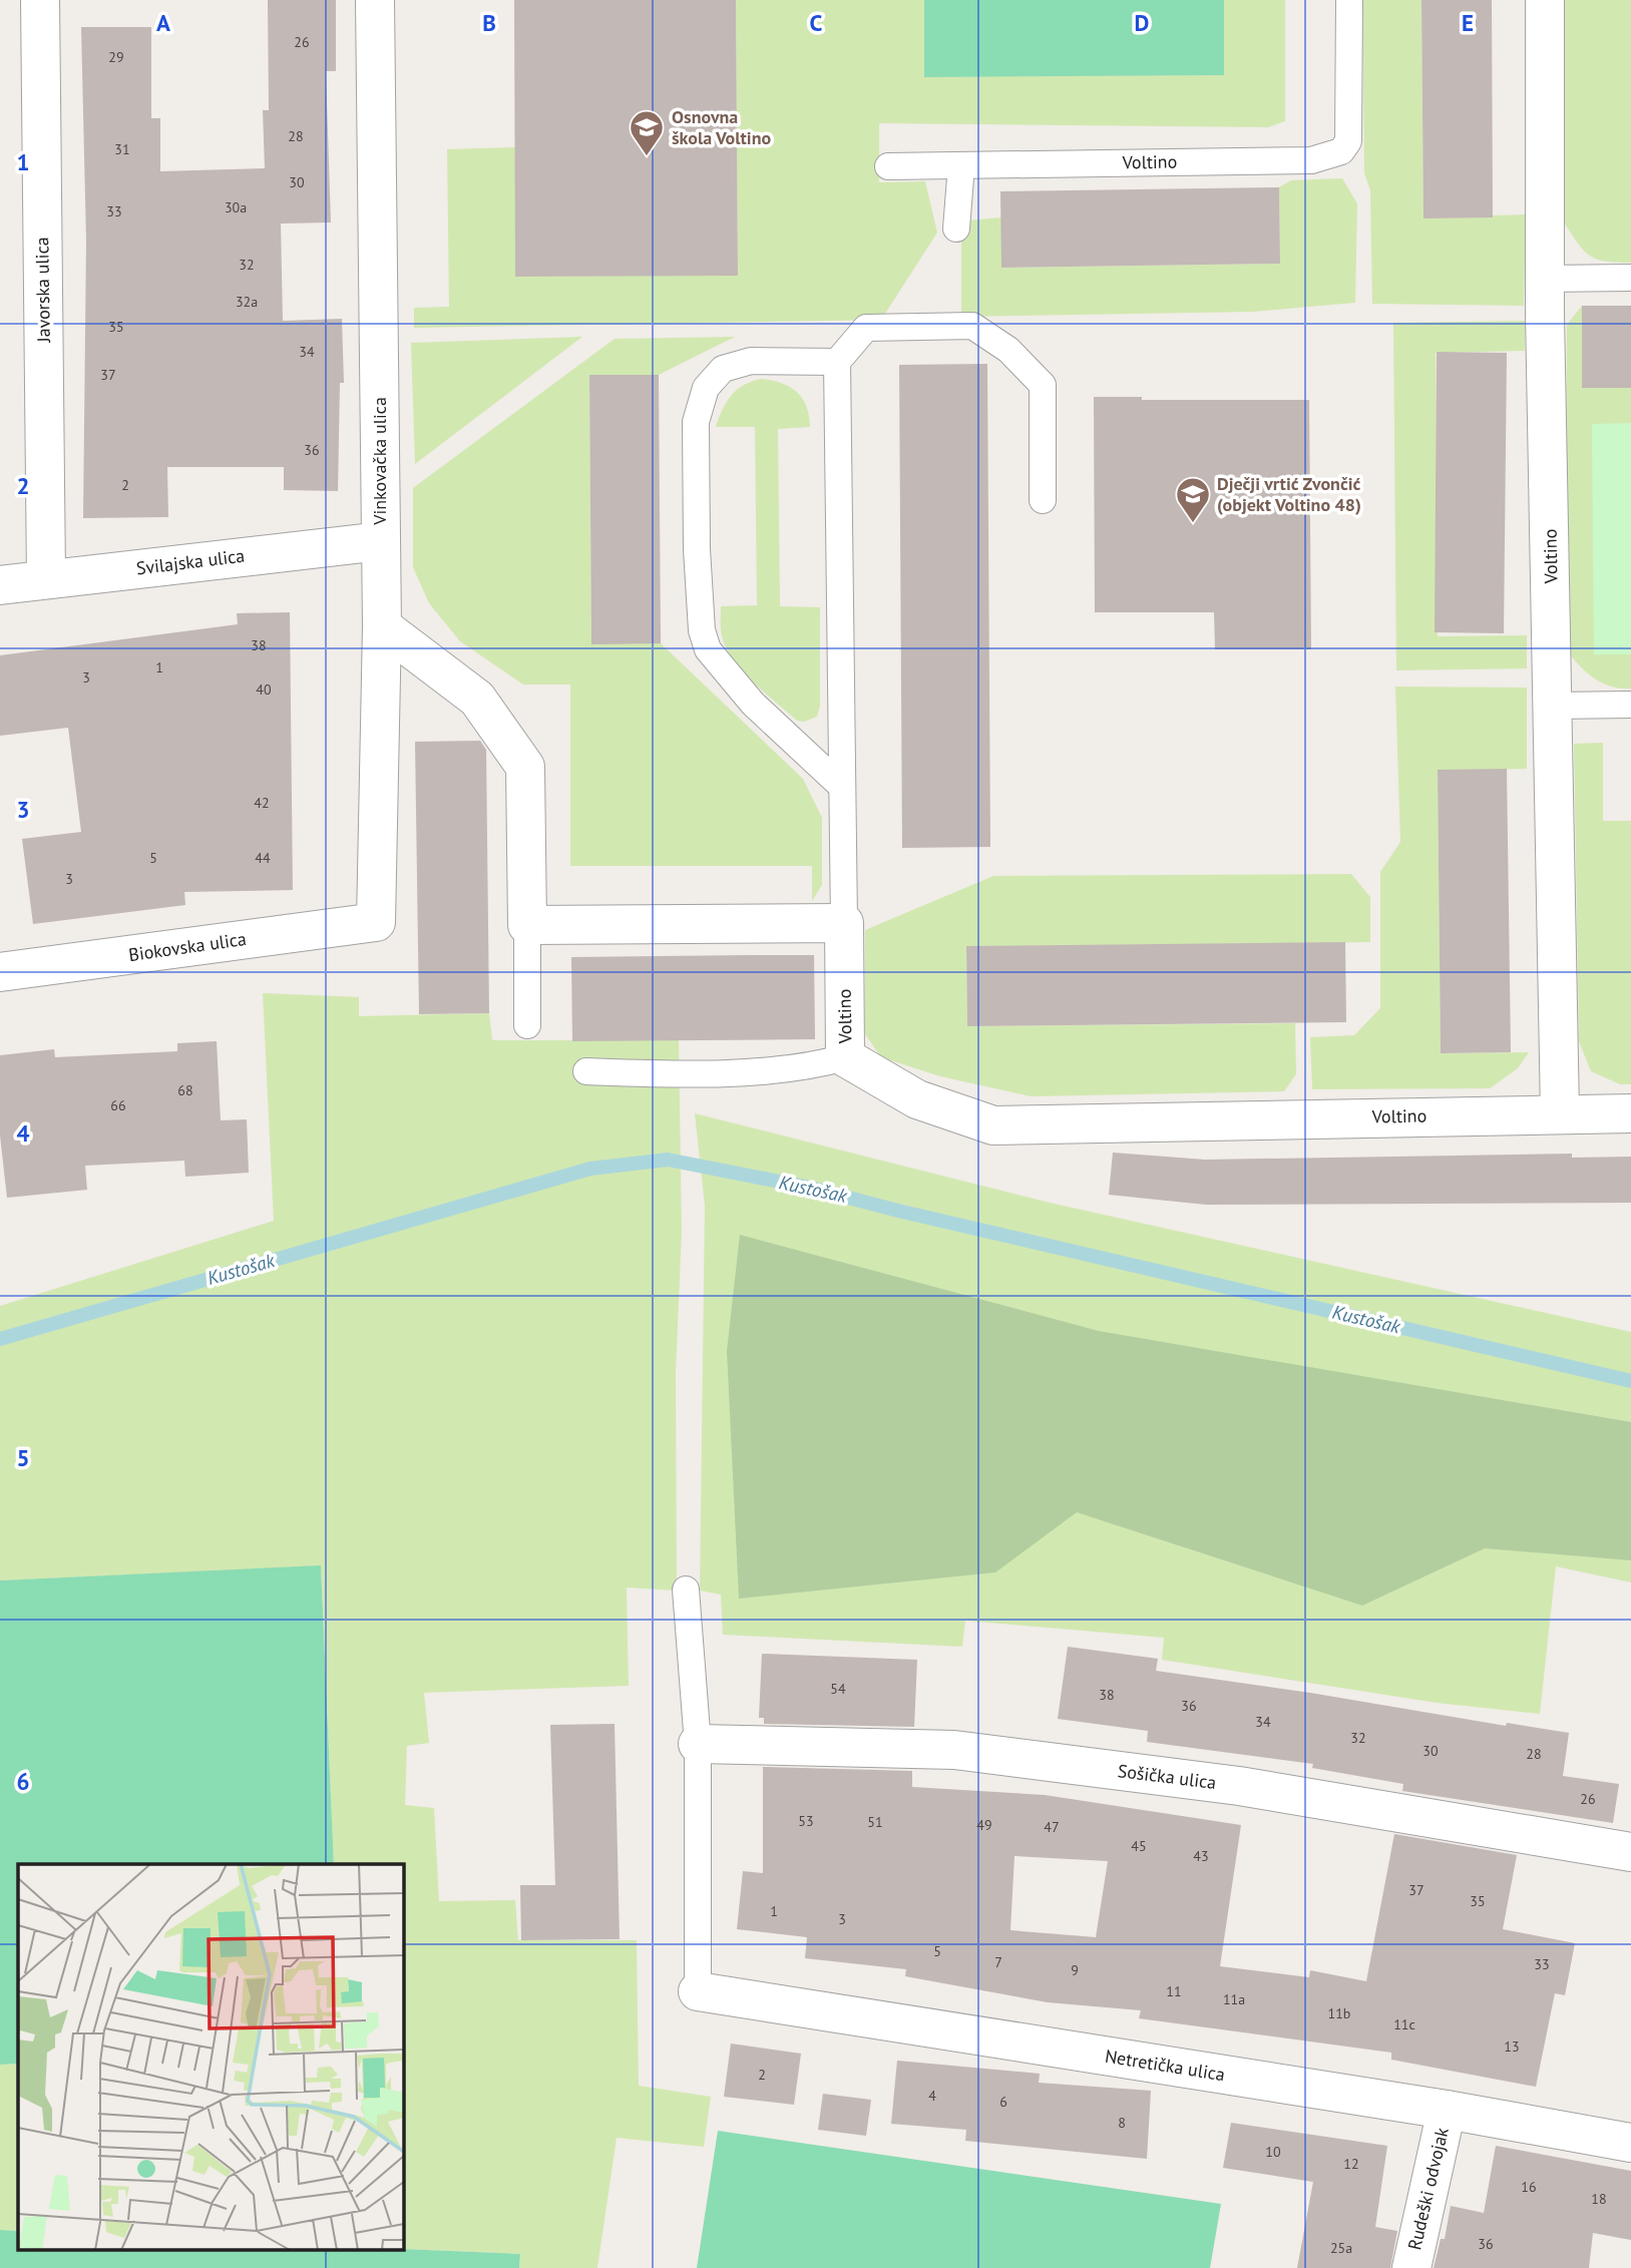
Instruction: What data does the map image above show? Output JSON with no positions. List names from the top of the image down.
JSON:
{
  "streets": {
    "street": [
      "Voltino",
      "Javorska ulica",
      "Vinkovačka ulica",
      "Svilajska ulica",
      "Biokovska ulica",
      "Sošička ulica",
      "Netretička ulica",
      "Rudeški odvojak"
    ]
  },
  "crossings": [
    ["Javorska ulica", "Svilajska ulica"],
    ["Vinkovačka ulica", "Svilajska ulica"],
    ["Vinkovačka ulica", "Biokovska ulica"],
    ["Netretička ulica", "Rudeški odvojak"]
  ],
  "water": ["Kustošak"],
  "places": {
    "school or university": ["Osnovna škola Voltino", "Dječji vrtić Zvončić (objekt Voltino 48)"]
  },
  "house_numbers": [
    "26",
    "29",
    "28",
    "31",
    "30",
    "30a",
    "33",
    "32",
    "32a",
    "35",
    "34",
    "37",
    "36",
    "2",
    "38",
    "1",
    "3",
    "40",
    "42",
    "5",
    "44",
    "3",
    "68",
    "66",
    "54",
    "38",
    "36",
    "34",
    "32",
    "30",
    "28",
    "26",
    "53",
    "51",
    "49",
    "47",
    "45",
    "43",
    "37",
    "35",
    "1",
    "3",
    "5",
    "7",
    "33",
    "9",
    "11",
    "11a",
    "11b",
    "11c",
    "13",
    "2",
    "4",
    "6",
    "8",
    "10",
    "12",
    "16",
    "18",
    "36",
    "25a"
  ],
  "grid": {
    "columns": [
      "A",
      "B",
      "C",
      "D",
      "E"
    ],
    "rows": [
      "1",
      "2",
      "3",
      "4",
      "5",
      "6"
    ]
  }
}
